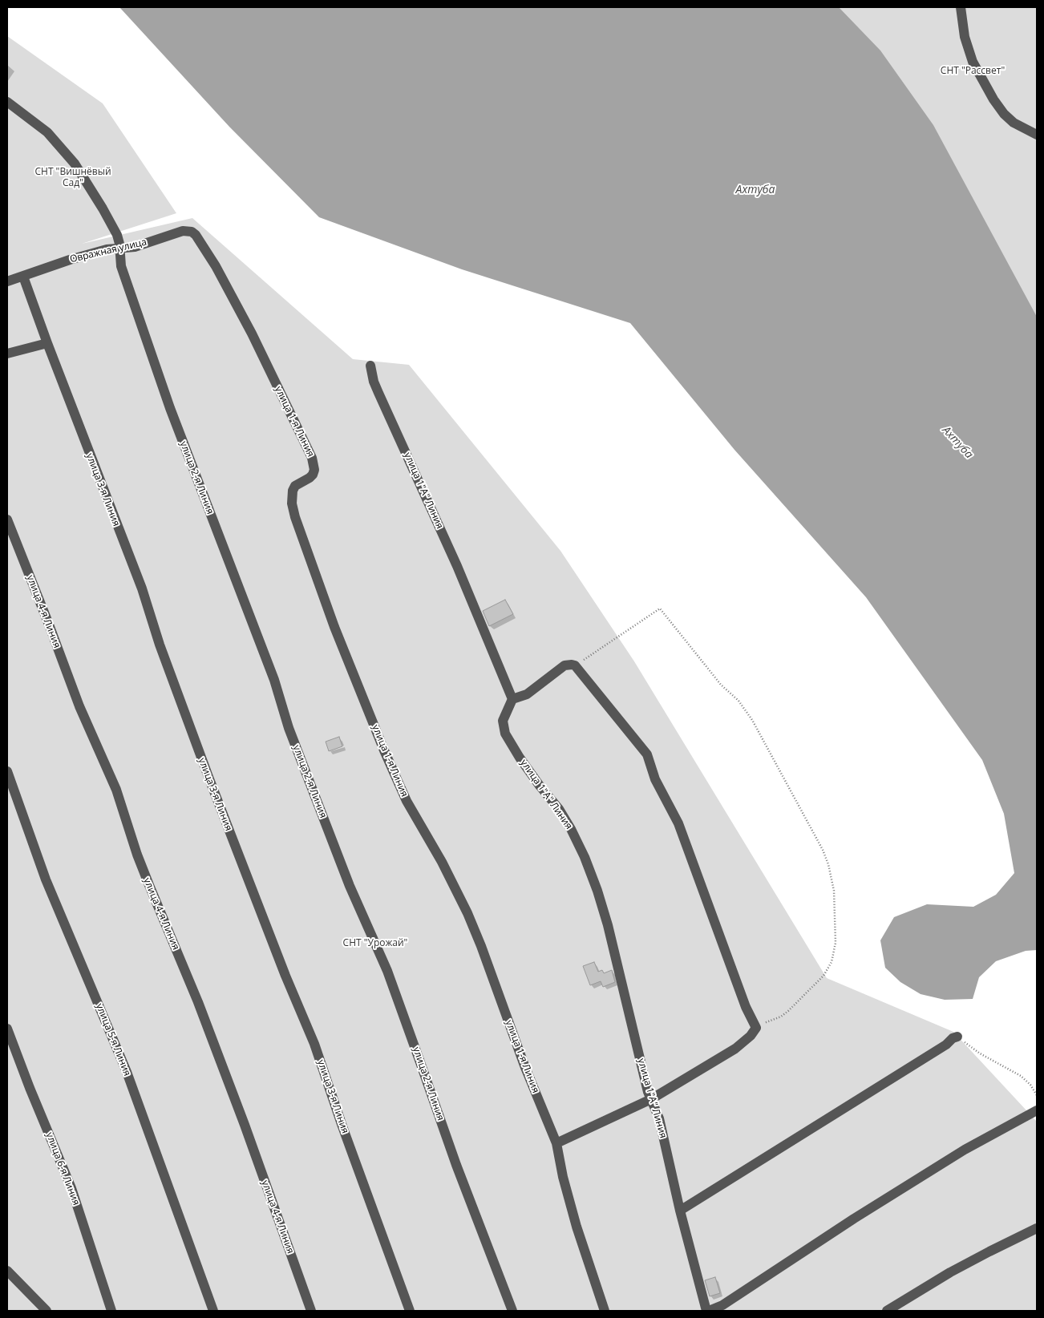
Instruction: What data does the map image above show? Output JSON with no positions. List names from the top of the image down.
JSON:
{
  "streets": {
    "street": [
      "Овражная улица",
      "улица 1-я Линия",
      "улица 2-я Линия",
      "улица 3-я Линия",
      "улица 1\"А\" Линия",
      "улица 4-я Линия",
      "улица 5-я Линия",
      "улица 6-я Линия"
    ]
  },
  "crossings": [
    ["Овражная улица", "улица 1-я Линия"],
    ["Овражная улица", "улица 2-я Линия"],
    ["Овражная улица", "улица 3-я Линия"]
  ],
  "water": ["Ахтуба"],
  "parks": ["СНТ \"Рассвет\"", "СНТ \"Вишнёвый Сад\"", "СНТ \"Урожай\""]
}
